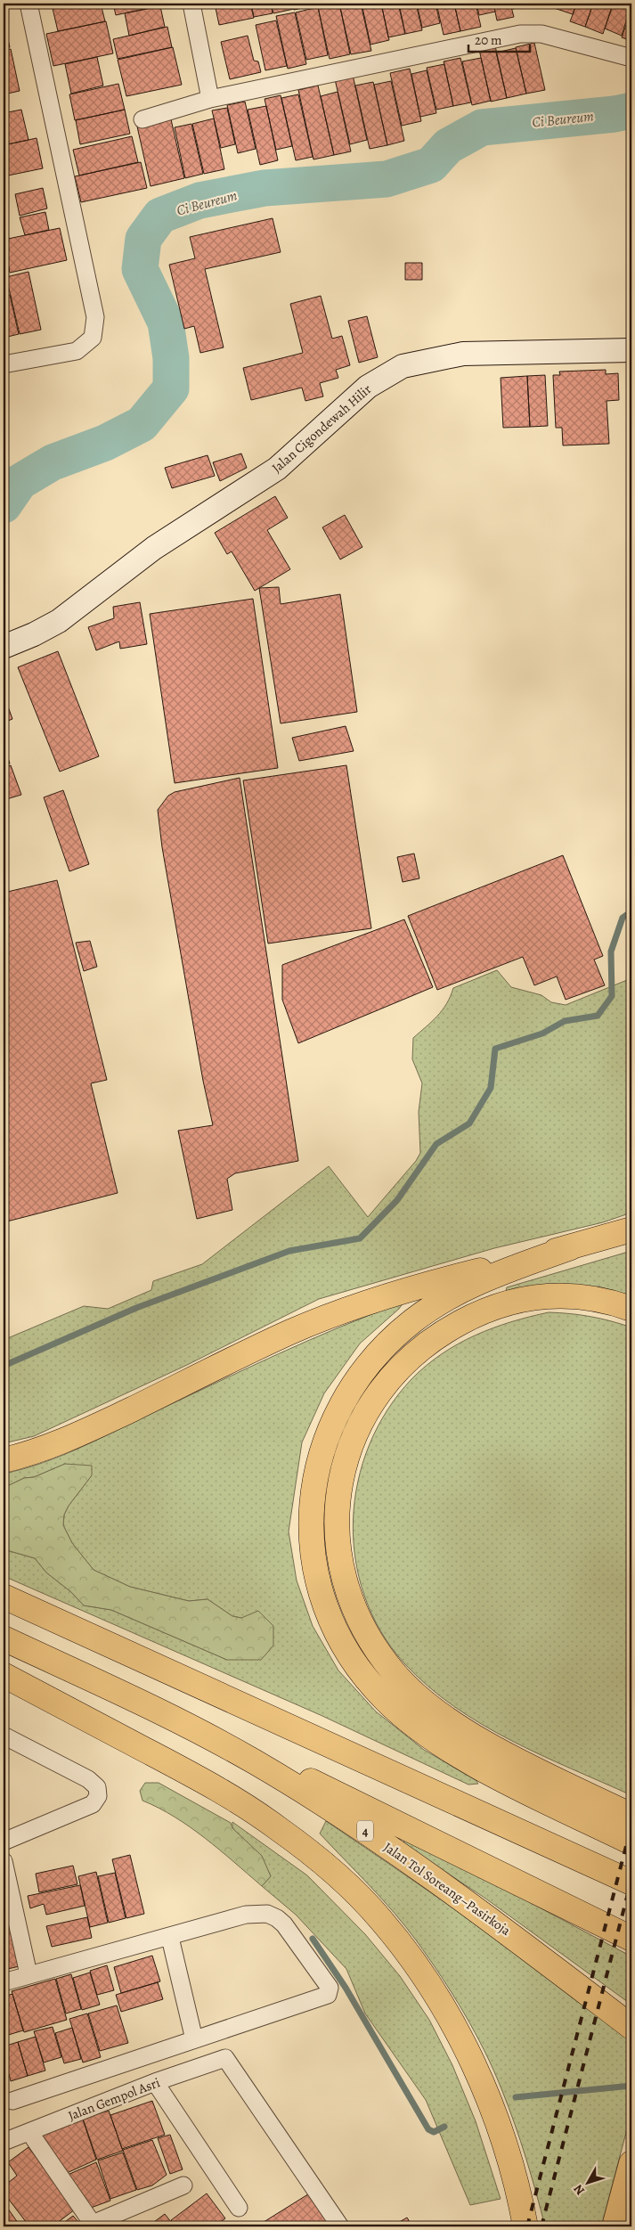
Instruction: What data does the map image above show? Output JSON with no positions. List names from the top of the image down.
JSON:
{
  "streets": {
    "highway": ["4", "Jalan Tol Soreang–Pasirkoja"],
    "street": ["Jalan Cigondewah Hilir", "Jalan Gempol Asri"]
  },
  "crossings": [
    ["4", "Jalan Tol Soreang–Pasirkoja"]
  ],
  "water": ["Ci Beureum"],
  "scale_bar": "20 m",
  "north": "bottom left"
}
